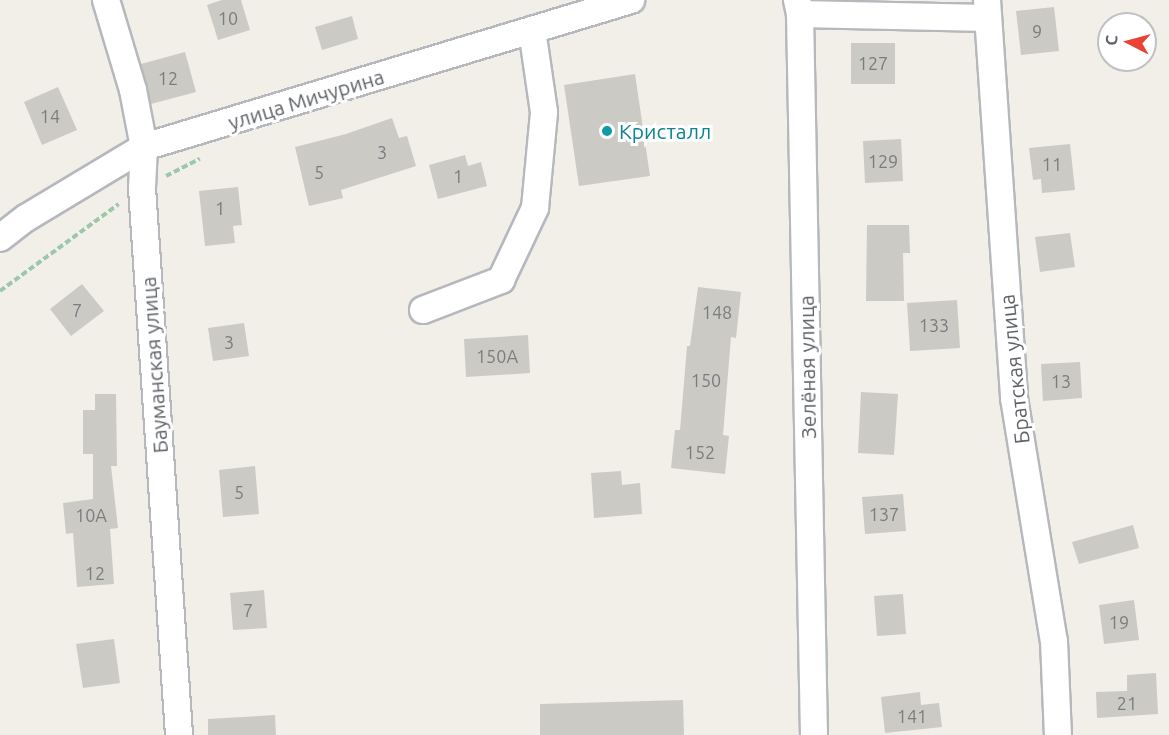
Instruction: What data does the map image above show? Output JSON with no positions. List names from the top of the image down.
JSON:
{
  "streets": {
    "street": [
      "улица Мичурина",
      "Бауманская улица",
      "Зелёная улица",
      "Братская улица"
    ]
  },
  "crossings": [
    ["улица Мичурина", "Бауманская улица"]
  ],
  "places": ["Кристалл"],
  "house_numbers": [
    "10",
    "9",
    "127",
    "12",
    "14",
    "3",
    "129",
    "11",
    "5",
    "1",
    "1",
    "7",
    "148",
    "133",
    "3",
    "150А",
    "150",
    "13",
    "152",
    "5",
    "137",
    "10А",
    "12",
    "7",
    "19",
    "21",
    "141"
  ],
  "north": "left"
}
